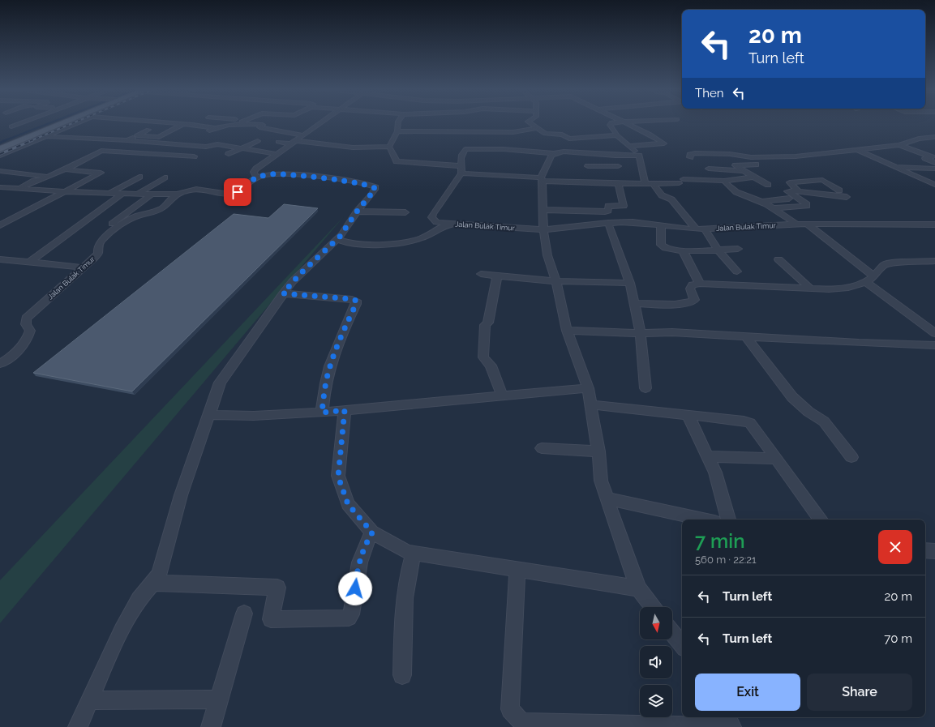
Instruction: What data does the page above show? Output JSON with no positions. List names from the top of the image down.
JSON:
{
  "streets": {
    "street": ["Jalan Bulak Timur"]
  },
  "north": "bottom",
  "page": {
    "turn": ["20 m", "Turn left"],
    "then": "Then",
    "heading": ["7 min", "560 m · 22:21"],
    "list": [
      {
        "name": "Turn left",
        "value": "20 m"
      },
      {
        "name": "Turn left",
        "value": "70 m"
      }
    ],
    "buttons": ["Exit", "Share"]
  }
}
